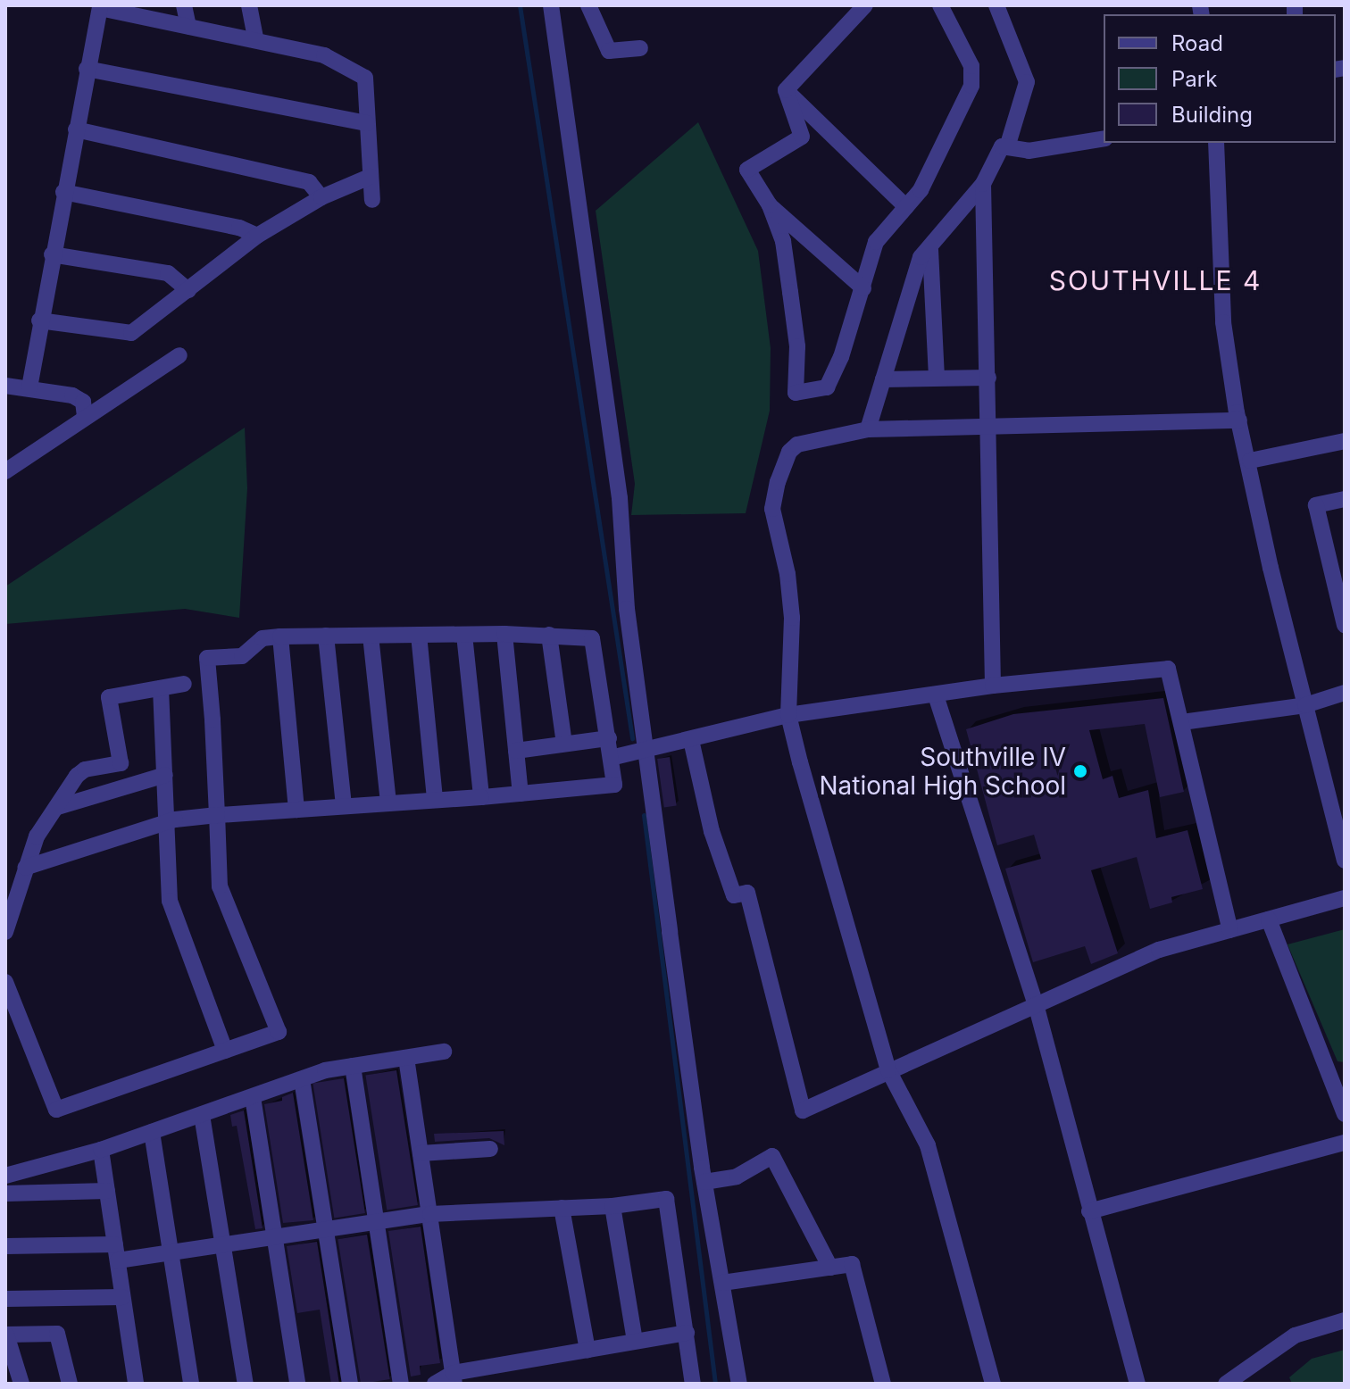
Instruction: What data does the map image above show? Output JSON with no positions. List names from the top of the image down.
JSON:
{
  "districts": ["SOUTHVILLE 4"],
  "places": ["Southville IV National High School"],
  "legend": ["Road", "Park", "Building"]
}
